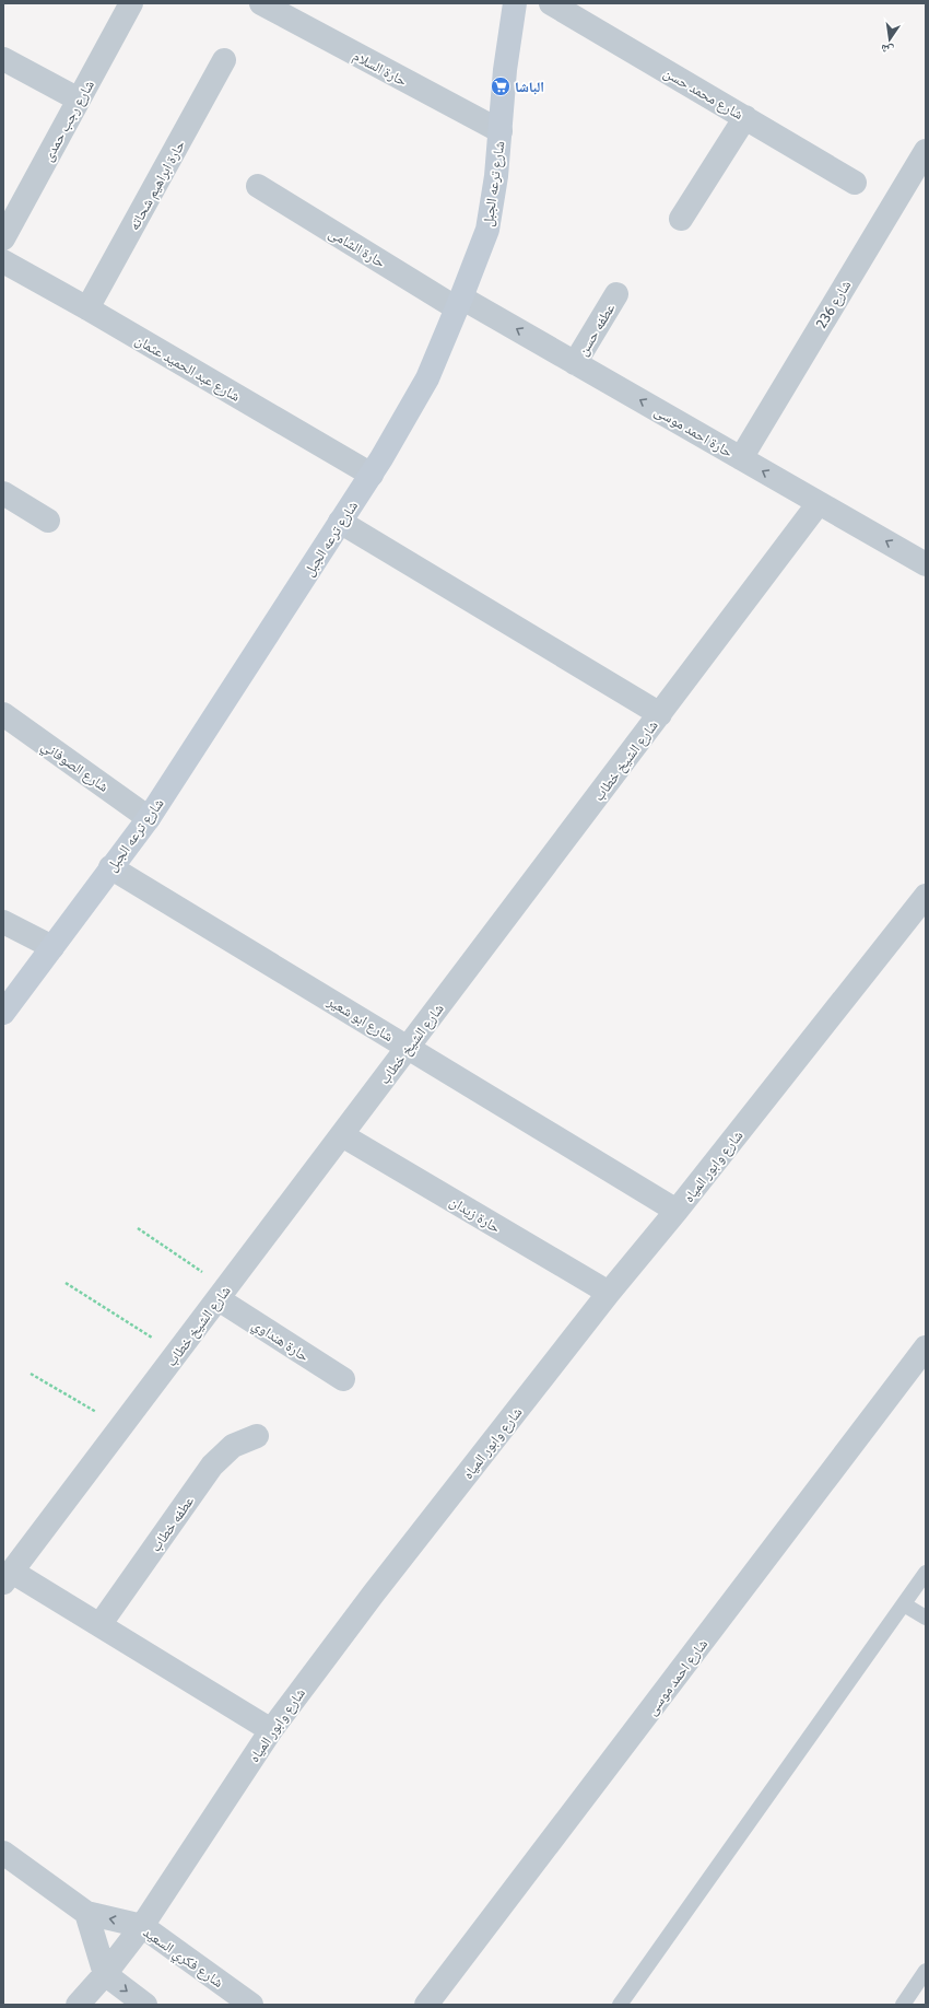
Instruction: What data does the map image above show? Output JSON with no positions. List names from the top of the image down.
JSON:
{
  "streets": {
    "street": [
      "حارة السلام",
      "شارع محمد حسن",
      "شارع رجب حمدى",
      "شارع ترعه الجبل",
      "حارة ابراهيم شحاته",
      "حارة الشامى",
      "شارع 236",
      "عطفه حسن",
      "شارع عبد الحميد عثمان",
      "حارة احمد موسى",
      "شارع الشيخ خطاب",
      "شارع الصوفاني",
      "شارع ابو شعير",
      "شارع وابور المياه",
      "حارة زيدان",
      "حارة هنداوي",
      "عطفه خطاب",
      "شارع احمد موسى",
      "شارع فكري السعيد"
    ]
  },
  "crossings": [
    ["حارة السلام", "شارع ترعه الجبل"],
    ["شارع ترعه الجبل", "حارة الشامى"],
    ["شارع ترعه الجبل", "شارع عبد الحميد عثمان"],
    ["شارع ترعه الجبل", "حارة احمد موسى"],
    ["شارع ترعه الجبل", "شارع الصوفاني"],
    ["شارع ترعه الجبل", "شارع ابو شعير"],
    ["حارة ابراهيم شحاته", "شارع عبد الحميد عثمان"],
    ["حارة الشامى", "حارة احمد موسى"],
    ["شارع 236", "حارة احمد موسى"],
    ["عطفه حسن", "حارة احمد موسى"],
    ["حارة احمد موسى", "شارع الشيخ خطاب"],
    ["شارع الشيخ خطاب", "شارع ابو شعير"],
    ["شارع الشيخ خطاب", "حارة زيدان"],
    ["شارع الشيخ خطاب", "حارة هنداوي"],
    ["شارع ابو شعير", "شارع وابور المياه"],
    ["شارع وابور المياه", "حارة زيدان"],
    ["شارع وابور المياه", "شارع فكري السعيد"]
  ],
  "one_way": ["حارة احمد موسى"],
  "places": {
    "supermarket": ["الباشا"]
  },
  "north": "bottom"
}
